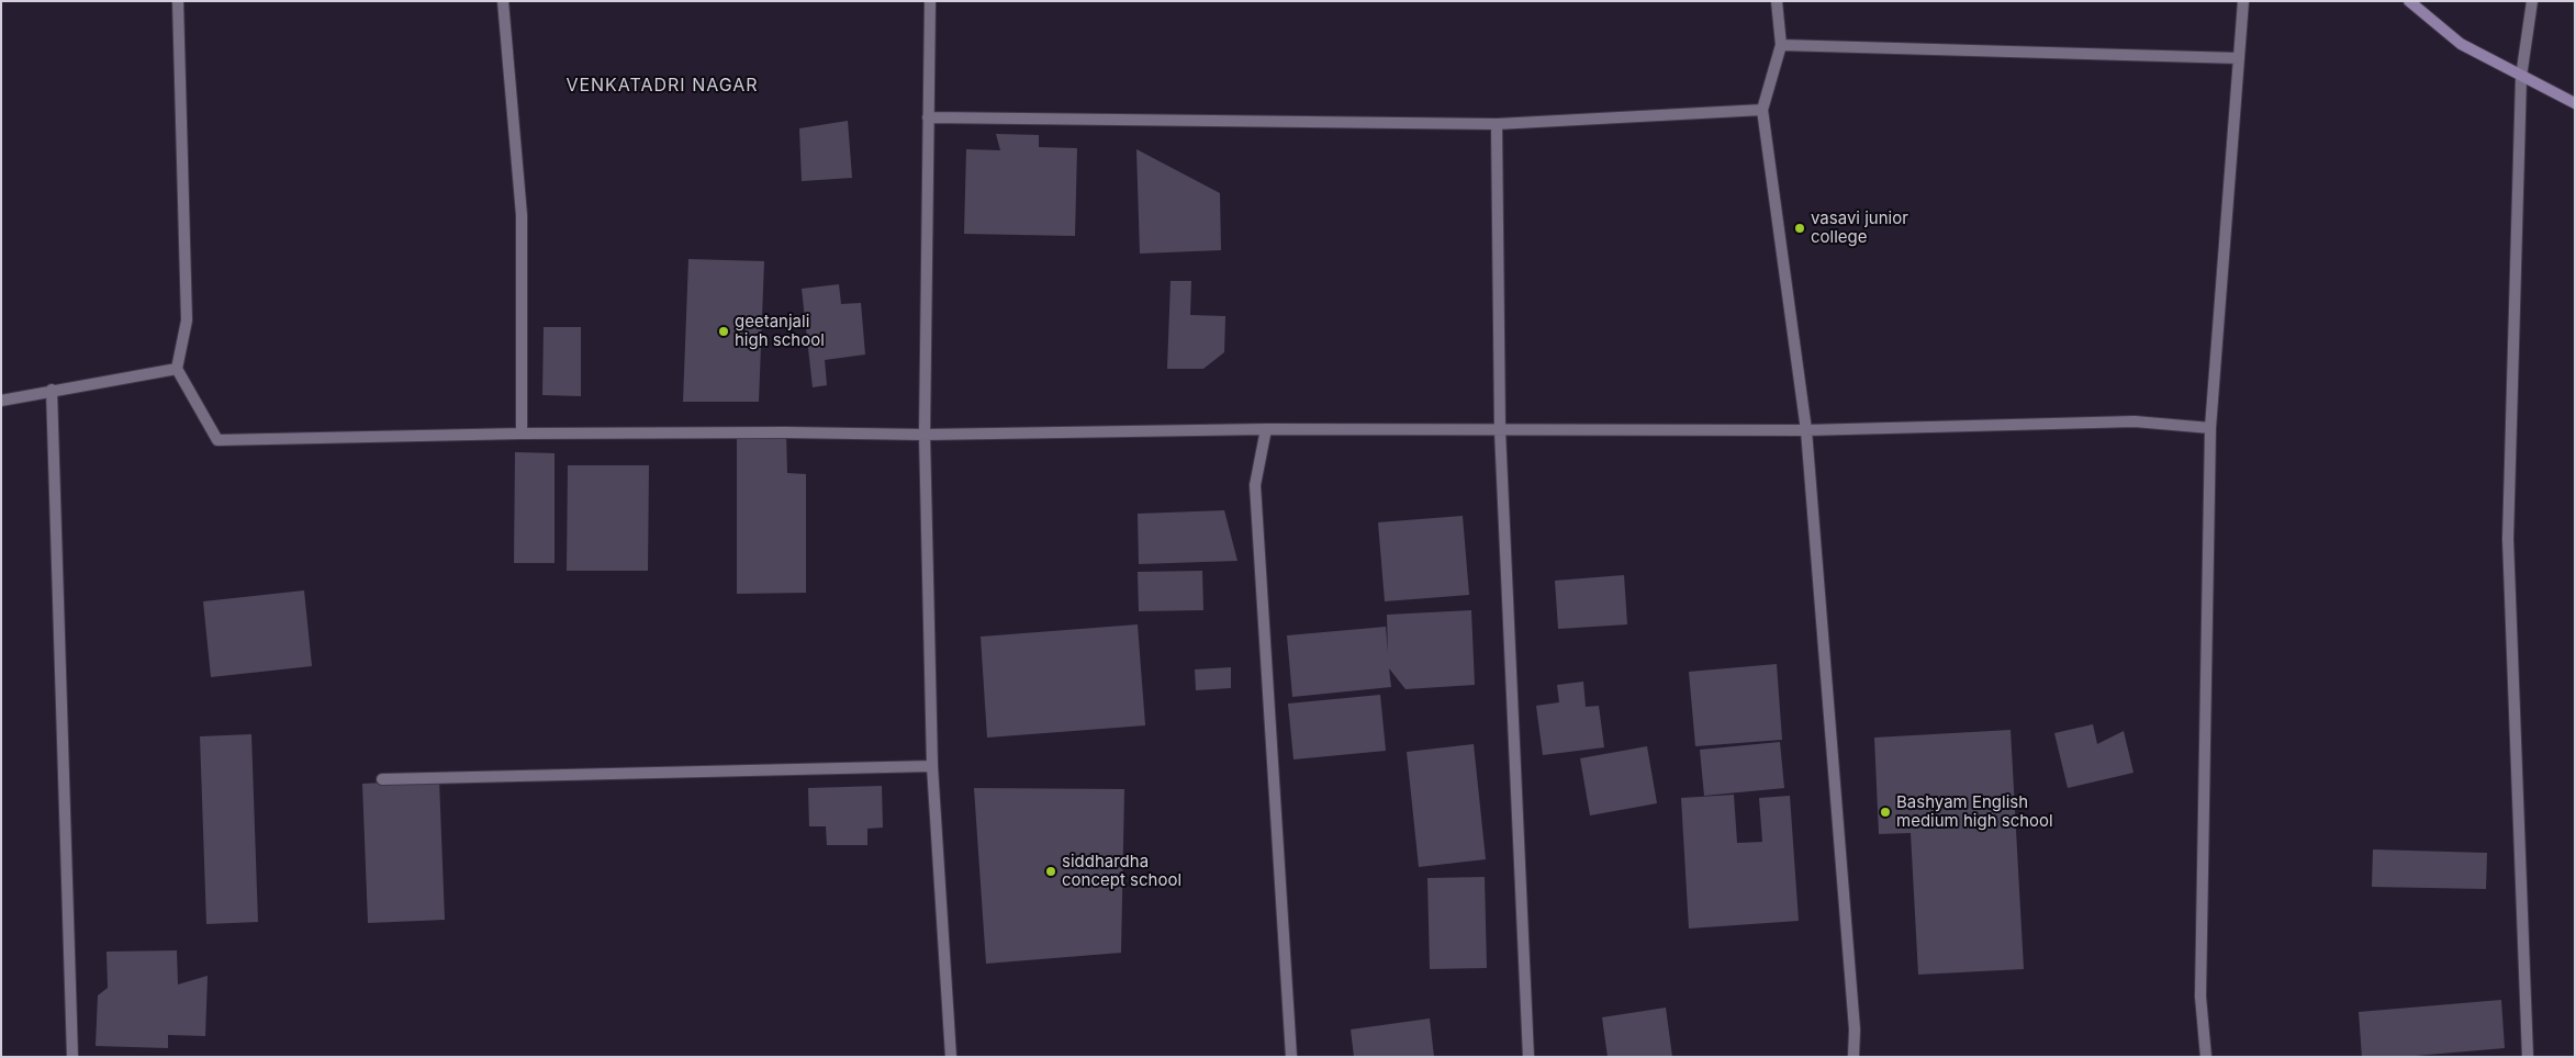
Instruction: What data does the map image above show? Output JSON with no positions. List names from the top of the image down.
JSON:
{
  "districts": ["VENKATADRI NAGAR"],
  "places": [
    "vasavi junior college",
    "geetanjali high school",
    "Bashyam English medium high school",
    "siddhardha concept school"
  ]
}
